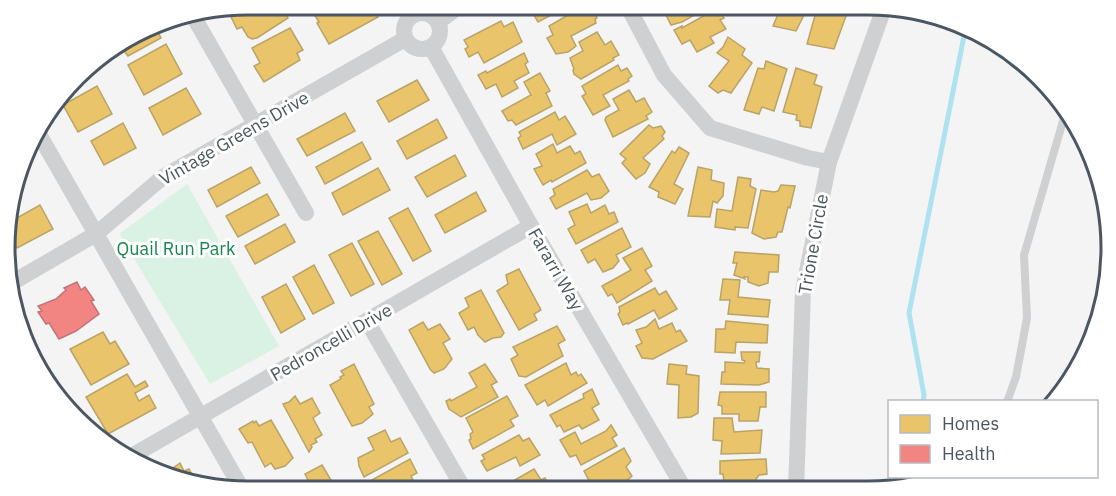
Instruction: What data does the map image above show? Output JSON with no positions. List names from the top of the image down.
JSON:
{
  "streets": {
    "street": [
      "Vintage Greens Drive",
      "Trione Circle",
      "Fararri Way",
      "Pedroncelli Drive"
    ]
  },
  "crossings": [
    ["Fararri Way", "Pedroncelli Drive"]
  ],
  "parks": ["Quail Run Park"],
  "legend": ["Homes", "Health"]
}
